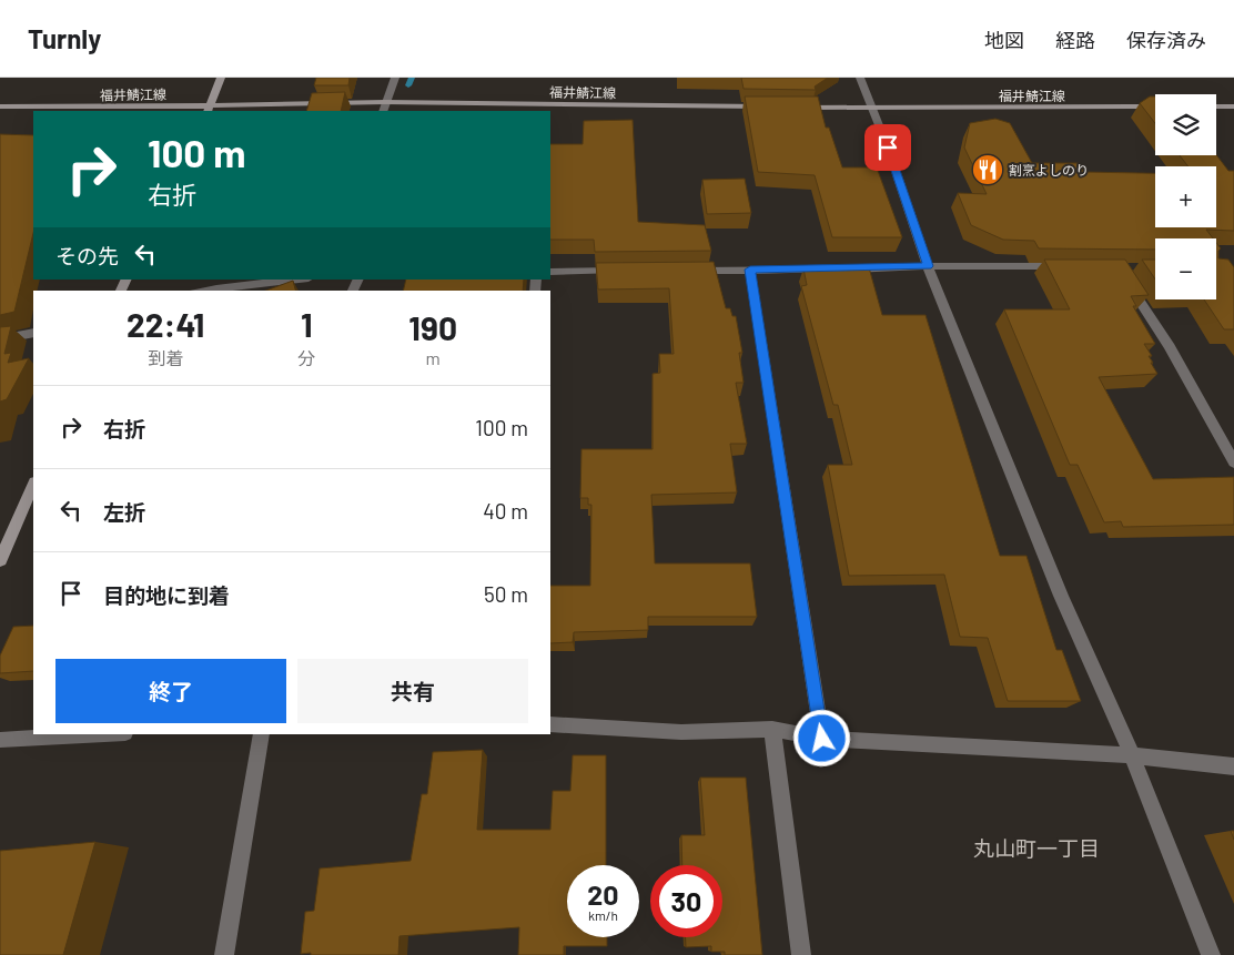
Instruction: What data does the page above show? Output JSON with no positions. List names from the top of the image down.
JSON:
{
  "streets": {
    "main road": ["福井鯖江線"]
  },
  "districts": ["丸山町一丁目"],
  "places": {
    "restaurant": ["割烹よしのり"]
  },
  "page": {
    "header": "Turnly",
    "nav": ["地図", "経路", "保存済み"],
    "map_buttons": ["+", "−"],
    "turn": ["100 m", "右折"],
    "then": "その先",
    "eta": [
      "22:41",
      "到着",
      "1",
      "分",
      "190",
      "m"
    ],
    "list": [
      {
        "name": "右折",
        "value": "100 m"
      },
      {
        "name": "左折",
        "value": "40 m"
      },
      {
        "name": "目的地に到着",
        "value": "50 m"
      }
    ],
    "buttons": ["終了", "共有"],
    "speed": "20 km/h",
    "limit": "30"
  }
}
